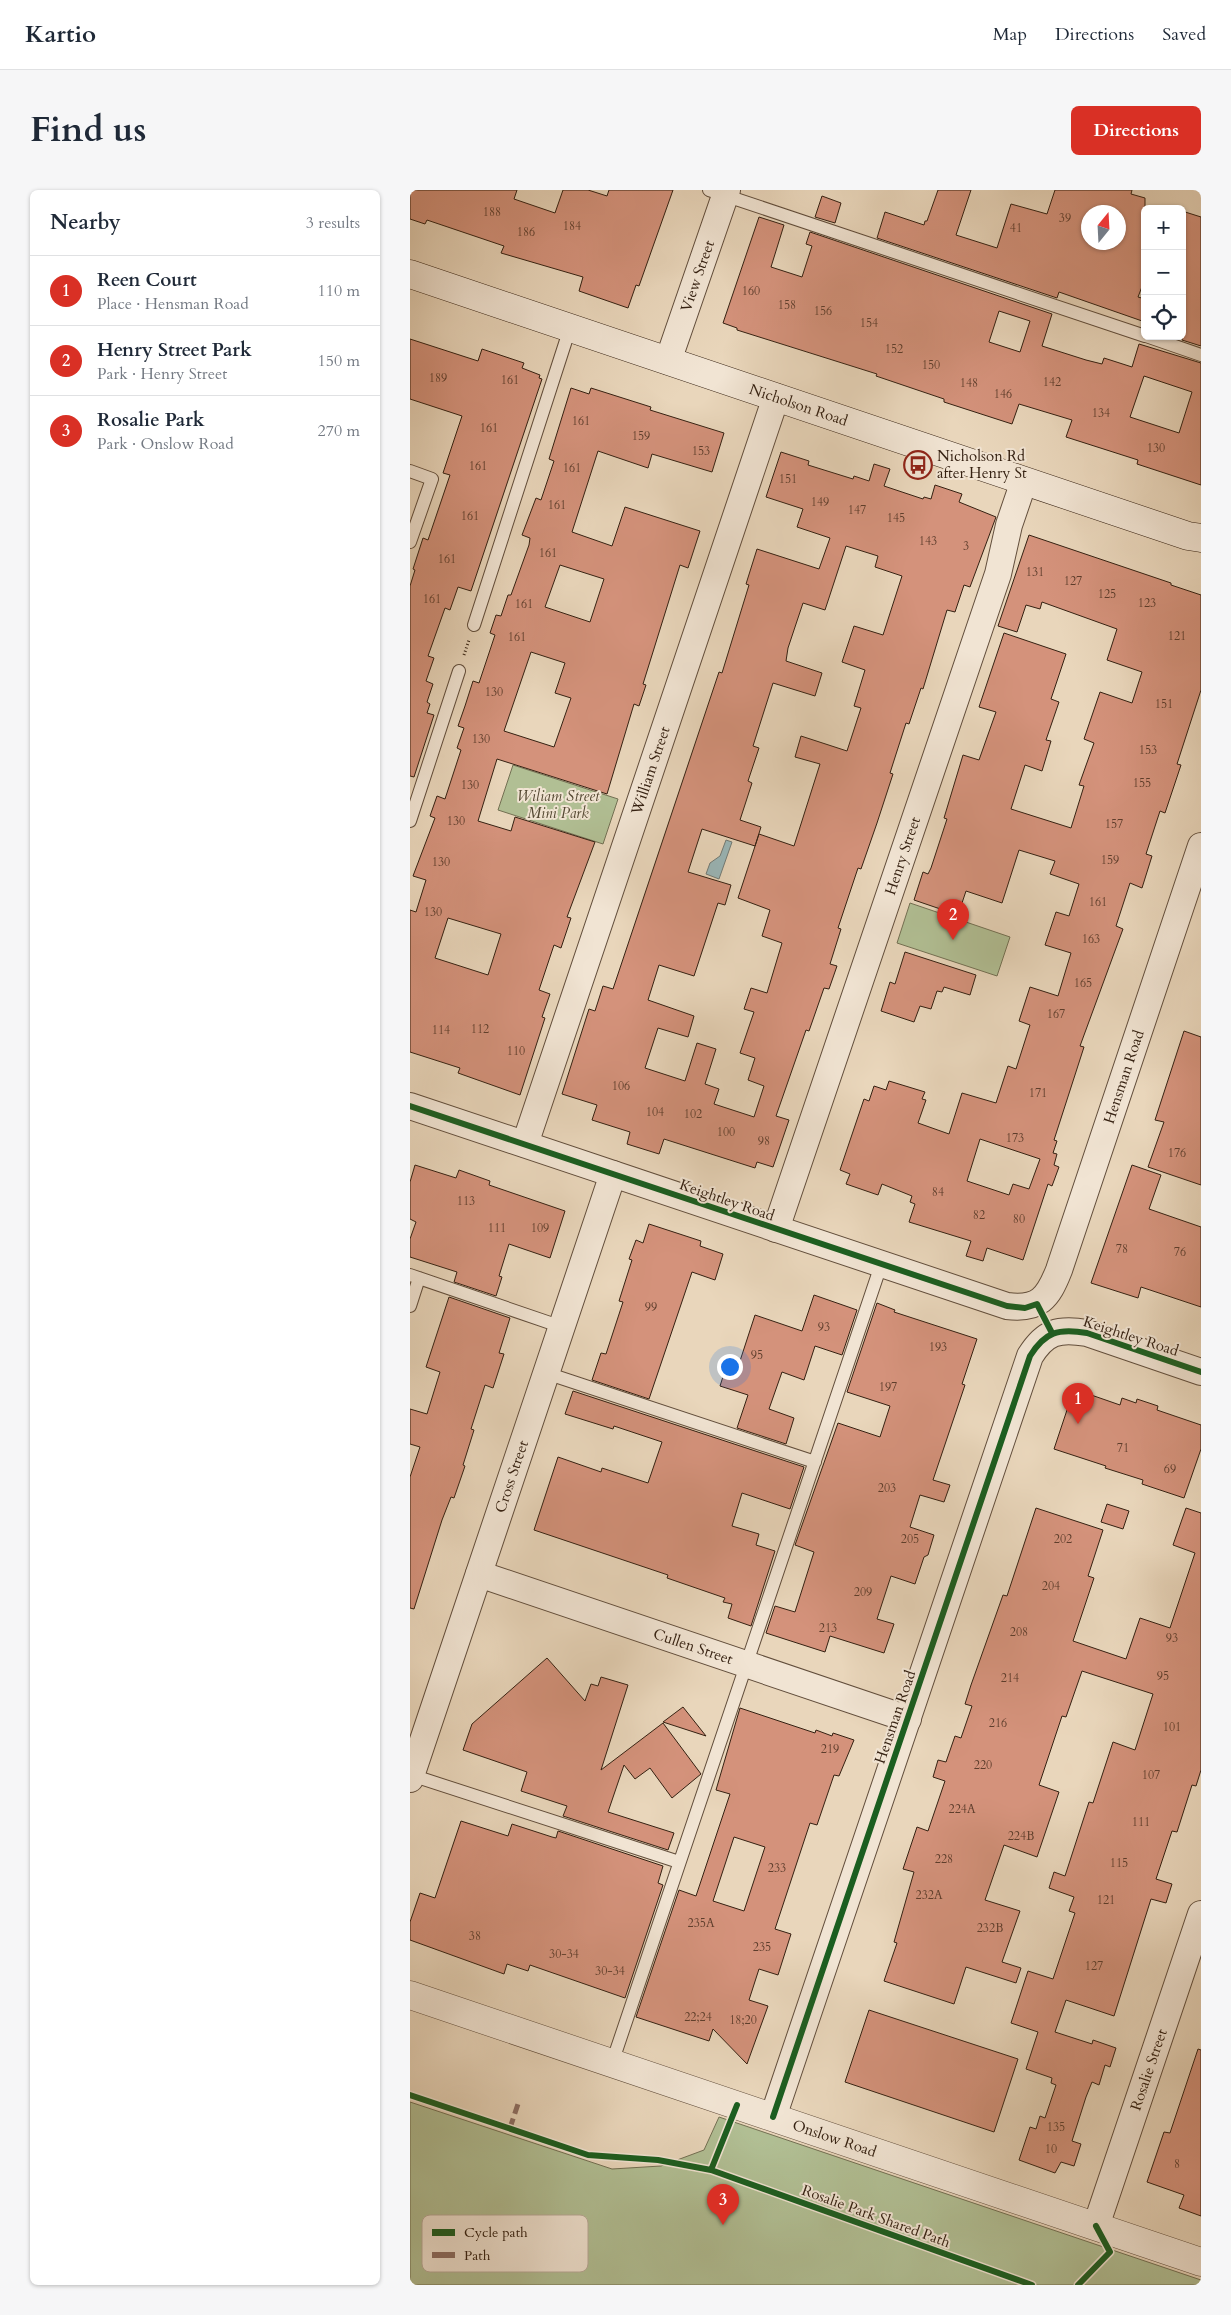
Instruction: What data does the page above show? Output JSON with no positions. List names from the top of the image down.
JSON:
{
  "streets": {
    "street": [
      "View Street",
      "Nicholson Road",
      "William Street",
      "Henry Street",
      "Hensman Road",
      "Keightley Road",
      "Cross Street",
      "Cullen Street",
      "Rosalie Street",
      "Onslow Road"
    ],
    "cycle path": ["Rosalie Park Shared Path"]
  },
  "crossings": [
    ["View Street", "Nicholson Road"],
    ["Nicholson Road", "William Street"],
    ["Nicholson Road", "Henry Street"],
    ["William Street", "Keightley Road"],
    ["Henry Street", "Keightley Road"],
    ["Hensman Road", "Keightley Road"],
    ["Hensman Road", "Cullen Street"],
    ["Hensman Road", "Onslow Road"],
    ["Keightley Road", "Cross Street"],
    ["Cross Street", "Cullen Street"],
    ["Rosalie Street", "Onslow Road"]
  ],
  "parks": ["Wiliam Street Mini Park"],
  "places": {
    "bus stop": ["Nicholson Rd after Henry St"]
  },
  "house_numbers": [
    "188",
    "39",
    "184",
    "41",
    "186",
    "160",
    "158",
    "156",
    "154",
    "152",
    "150",
    "189",
    "161",
    "142",
    "148",
    "146",
    "134",
    "161",
    "161",
    "159",
    "130",
    "153",
    "161",
    "161",
    "151",
    "149",
    "161",
    "147",
    "161",
    "145",
    "143",
    "3",
    "161",
    "161",
    "131",
    "127",
    "125",
    "161",
    "123",
    "161",
    "121",
    "161",
    "130",
    "151",
    "130",
    "153",
    "155",
    "130",
    "130",
    "157",
    "159",
    "130",
    "161",
    "130",
    "163",
    "165",
    "167",
    "112",
    "114",
    "110",
    "106",
    "171",
    "104",
    "102",
    "100",
    "173",
    "98",
    "176",
    "84",
    "113",
    "82",
    "80",
    "111",
    "109",
    "78",
    "76",
    "99",
    "93",
    "193",
    "95",
    "197",
    "71",
    "69",
    "203",
    "205",
    "202",
    "204",
    "209",
    "213",
    "208",
    "93",
    "95",
    "214",
    "216",
    "101",
    "219",
    "220",
    "107",
    "224A",
    "111",
    "224B",
    "228",
    "115",
    "233",
    "232A",
    "121",
    "235A",
    "232B",
    "38",
    "235",
    "30-34",
    "127",
    "30-34",
    "22;24",
    "18;20",
    "135",
    "10",
    "8"
  ],
  "legend": ["Cycle path", "Path"],
  "north": "top",
  "page": {
    "header": "Kartio",
    "nav": ["Map", "Directions", "Saved"],
    "title": "Find us",
    "buttons": "Directions",
    "heading": ["Nearby", "3 results"],
    "map_buttons": ["+", "−"],
    "list": [
      {
        "mark": "1",
        "name": "Reen Court",
        "note": "Place · Hensman Road",
        "value": "110 m"
      },
      {
        "mark": "2",
        "name": "Henry Street Park",
        "note": "Park · Henry Street",
        "value": "150 m"
      },
      {
        "mark": "3",
        "name": "Rosalie Park",
        "note": "Park · Onslow Road",
        "value": "270 m"
      }
    ],
    "pins": ["2", "1", "3"]
  }
}
